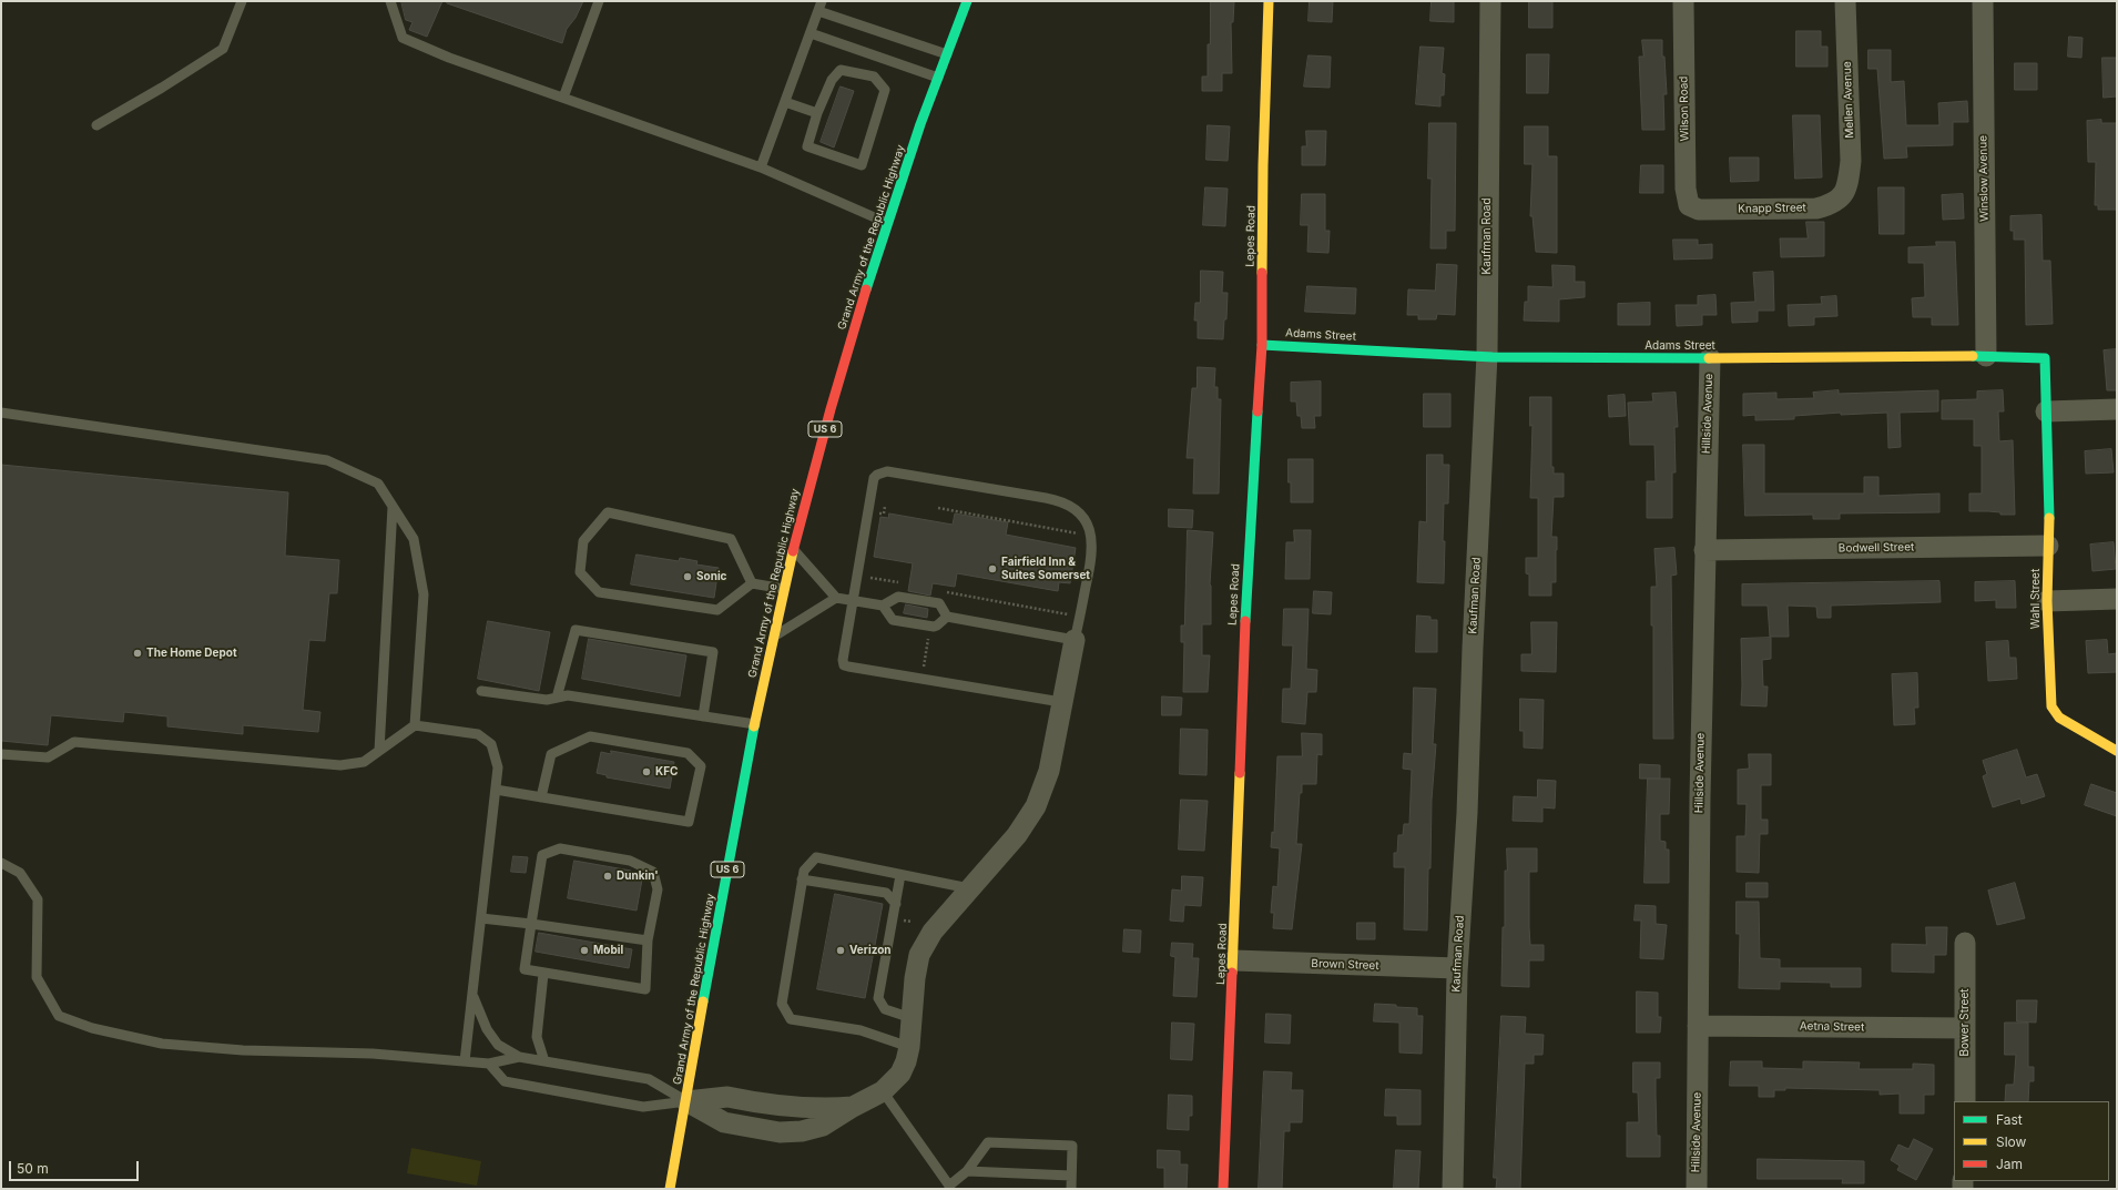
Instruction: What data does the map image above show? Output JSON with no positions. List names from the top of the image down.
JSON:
{
  "streets": {
    "street": [
      "Mellen Avenue",
      "Wilson Road",
      "Winslow Avenue",
      "Knapp Street",
      "Lepes Road",
      "Kaufman Road",
      "Grand Army of the Republic Highway",
      "Adams Street",
      "Hillside Avenue",
      "US 6",
      "Bodwell Street",
      "Wahl Street",
      "Brown Street",
      "Bower Street",
      "Aetna Street"
    ]
  },
  "crossings": [
    ["Mellen Avenue", "Knapp Street"],
    ["Wilson Road", "Knapp Street"],
    ["Winslow Avenue", "Adams Street"],
    ["Lepes Road", "Adams Street"],
    ["Lepes Road", "Brown Street"],
    ["Kaufman Road", "Adams Street"],
    ["Kaufman Road", "Brown Street"],
    ["Adams Street", "Hillside Avenue"],
    ["Adams Street", "Wahl Street"],
    ["Hillside Avenue", "Bodwell Street"],
    ["Hillside Avenue", "Aetna Street"],
    ["Bodwell Street", "Wahl Street"],
    ["Bower Street", "Aetna Street"]
  ],
  "places": [
    "Fairfield Inn & Suites Somerset",
    "Sonic",
    "The Home Depot",
    "KFC",
    "Dunkin'",
    "Mobil",
    "Verizon"
  ],
  "legend": ["Fast", "Slow", "Jam"],
  "scale_bar": "50 m"
}
